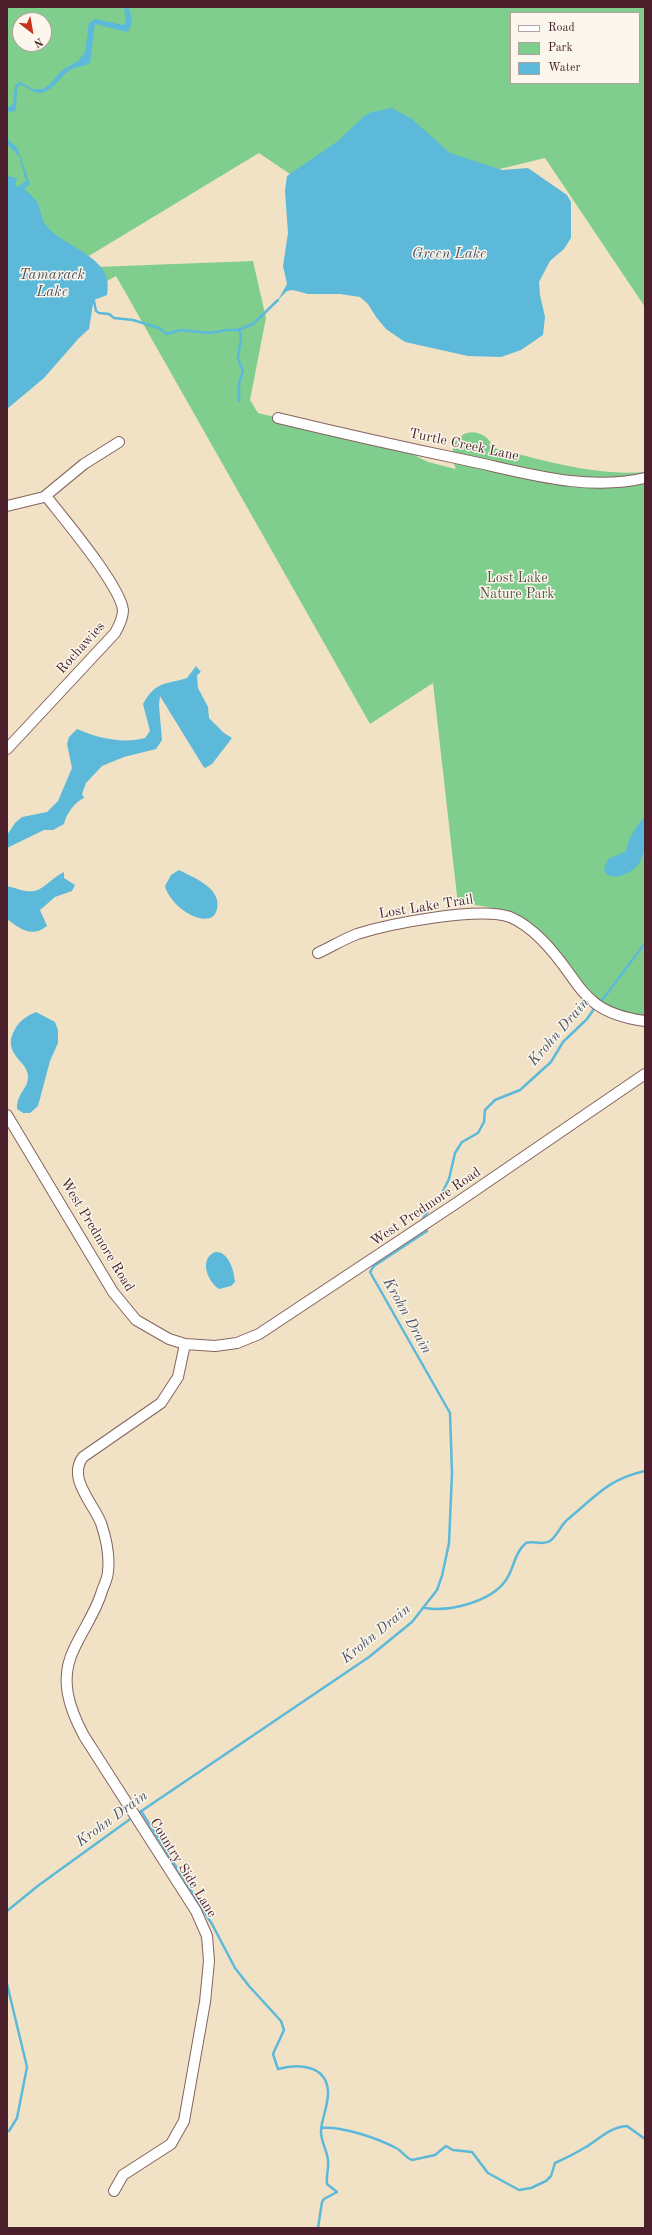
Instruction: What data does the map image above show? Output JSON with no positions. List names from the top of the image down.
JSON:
{
  "streets": {
    "street": [
      "Turtle Creek Lane",
      "Rochawies",
      "Lost Lake Trail",
      "West Predmore Road",
      "Country Side Lane"
    ]
  },
  "crossings": [
    ["West Predmore Road", "Country Side Lane"]
  ],
  "water": ["Green Lake", "Tamarack Lake", "Krohn Drain"],
  "parks": ["Lost Lake Nature Park"],
  "legend": ["Road", "Park", "Water"],
  "north": "bottom right"
}
